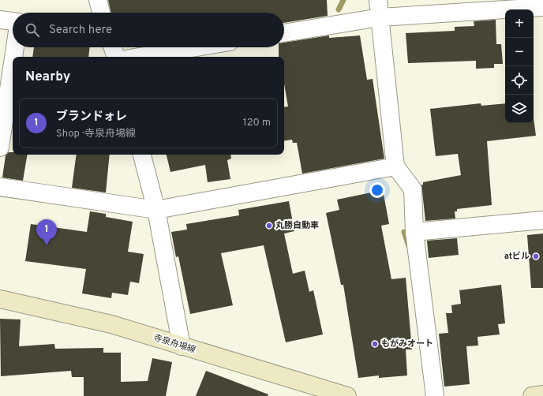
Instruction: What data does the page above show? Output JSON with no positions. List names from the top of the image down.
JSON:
{
  "streets": {
    "main road": ["寺泉舟場線"]
  },
  "places": ["丸勝自動車", "atビル", "もがみオート"],
  "page": {
    "map_buttons": ["+", "−"],
    "search": "Search here",
    "heading": "Nearby",
    "list": [
      {
        "mark": "1",
        "name": "ブランドォレ",
        "note": "Shop · 寺泉舟場線",
        "value": "120 m"
      }
    ],
    "pins": "1"
  }
}
